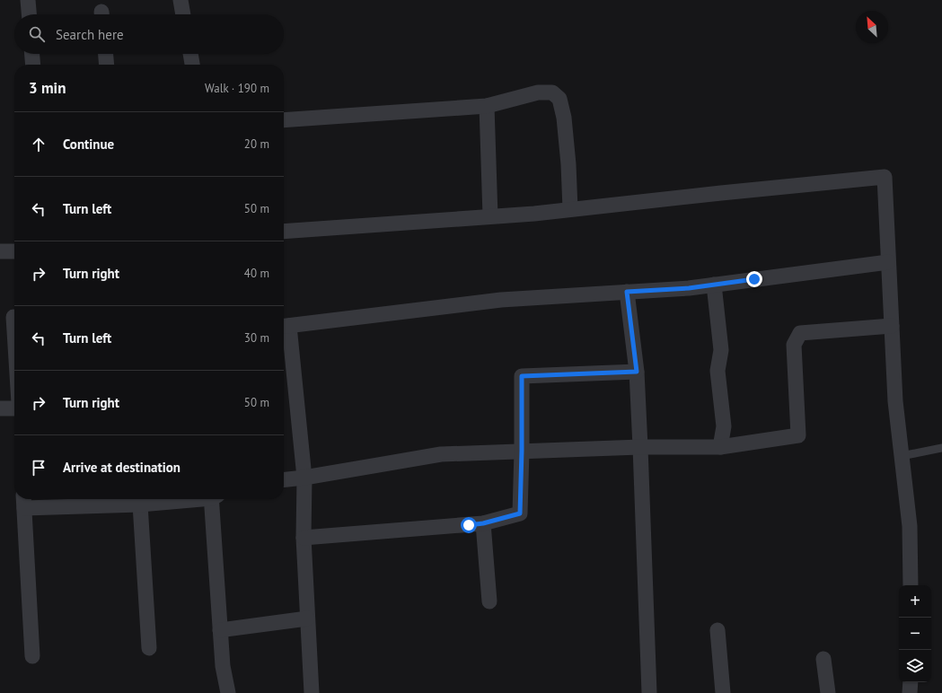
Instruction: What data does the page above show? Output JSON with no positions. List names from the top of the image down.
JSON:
{
  "north": "top left",
  "page": {
    "search": "Search here",
    "heading": ["3 min", "Walk · 190 m"],
    "list": [
      ["Continue", "20 m"],
      ["Turn left", "50 m"],
      ["Turn right", "40 m"],
      ["Turn left", "30 m"],
      ["Turn right", "50 m"],
      "Arrive at destination"
    ],
    "map_buttons": ["+", "−"]
  }
}
